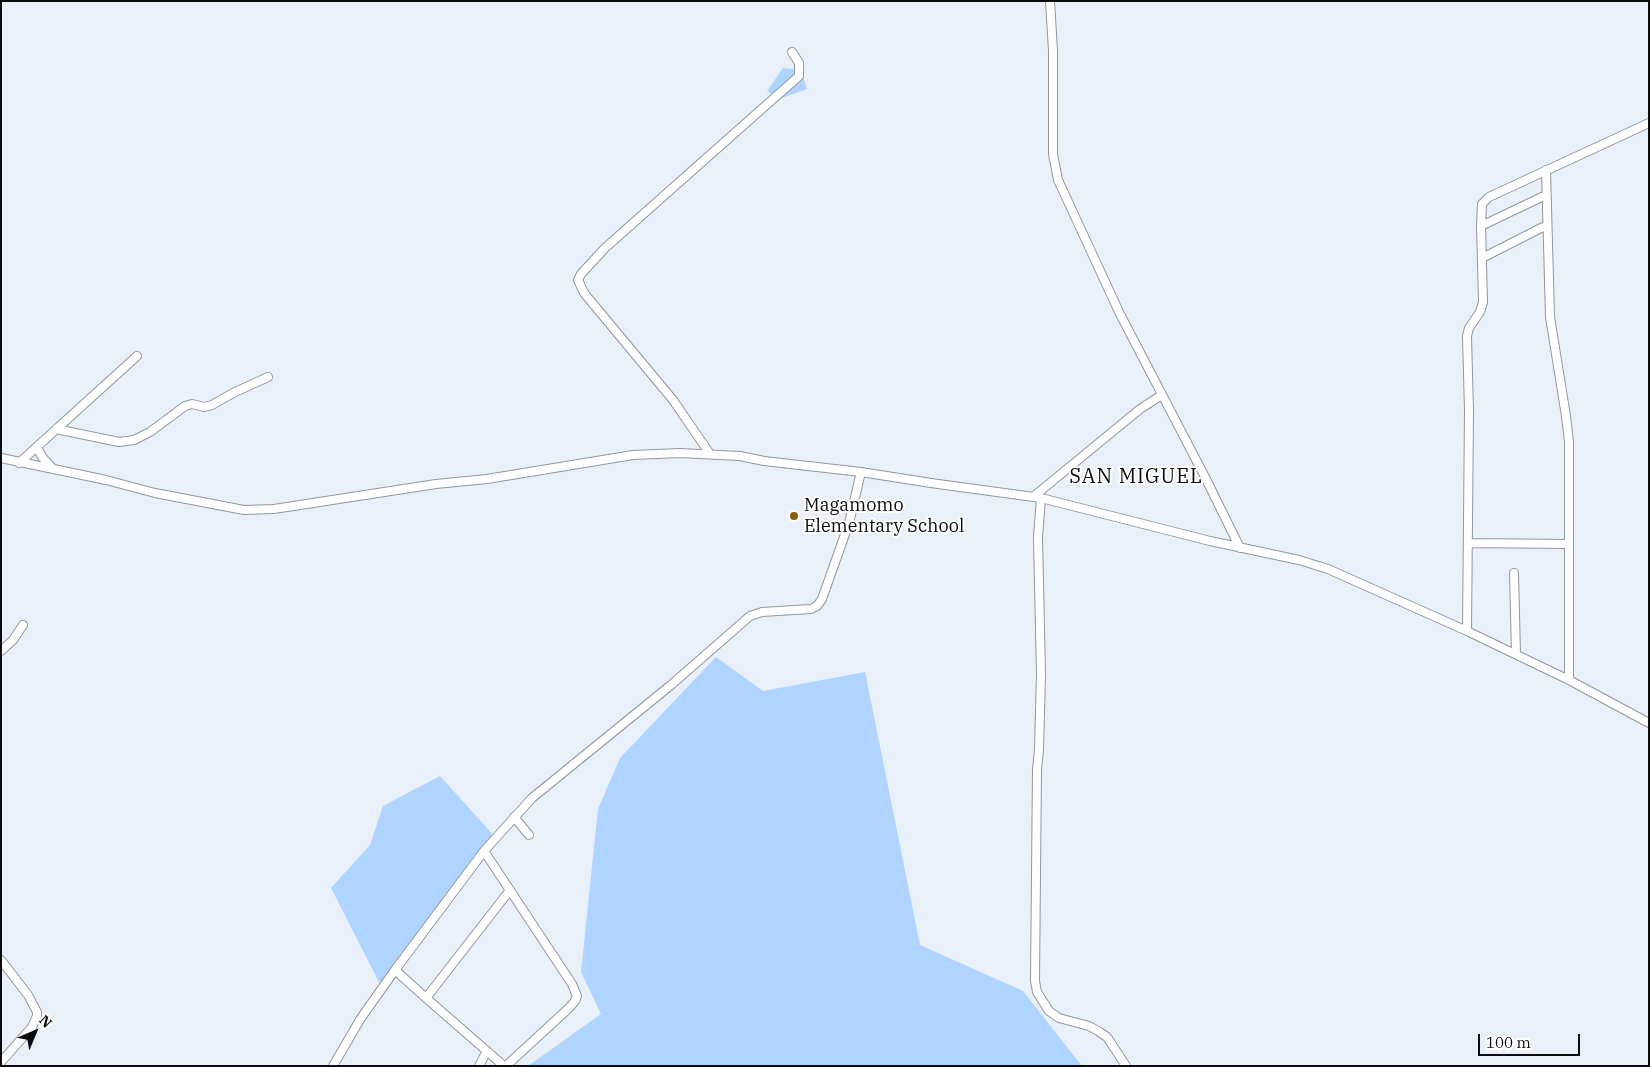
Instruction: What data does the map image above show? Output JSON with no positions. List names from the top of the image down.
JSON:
{
  "districts": ["SAN MIGUEL"],
  "places": ["Magamomo Elementary School"],
  "scale_bar": "100 m",
  "north": "top right"
}
